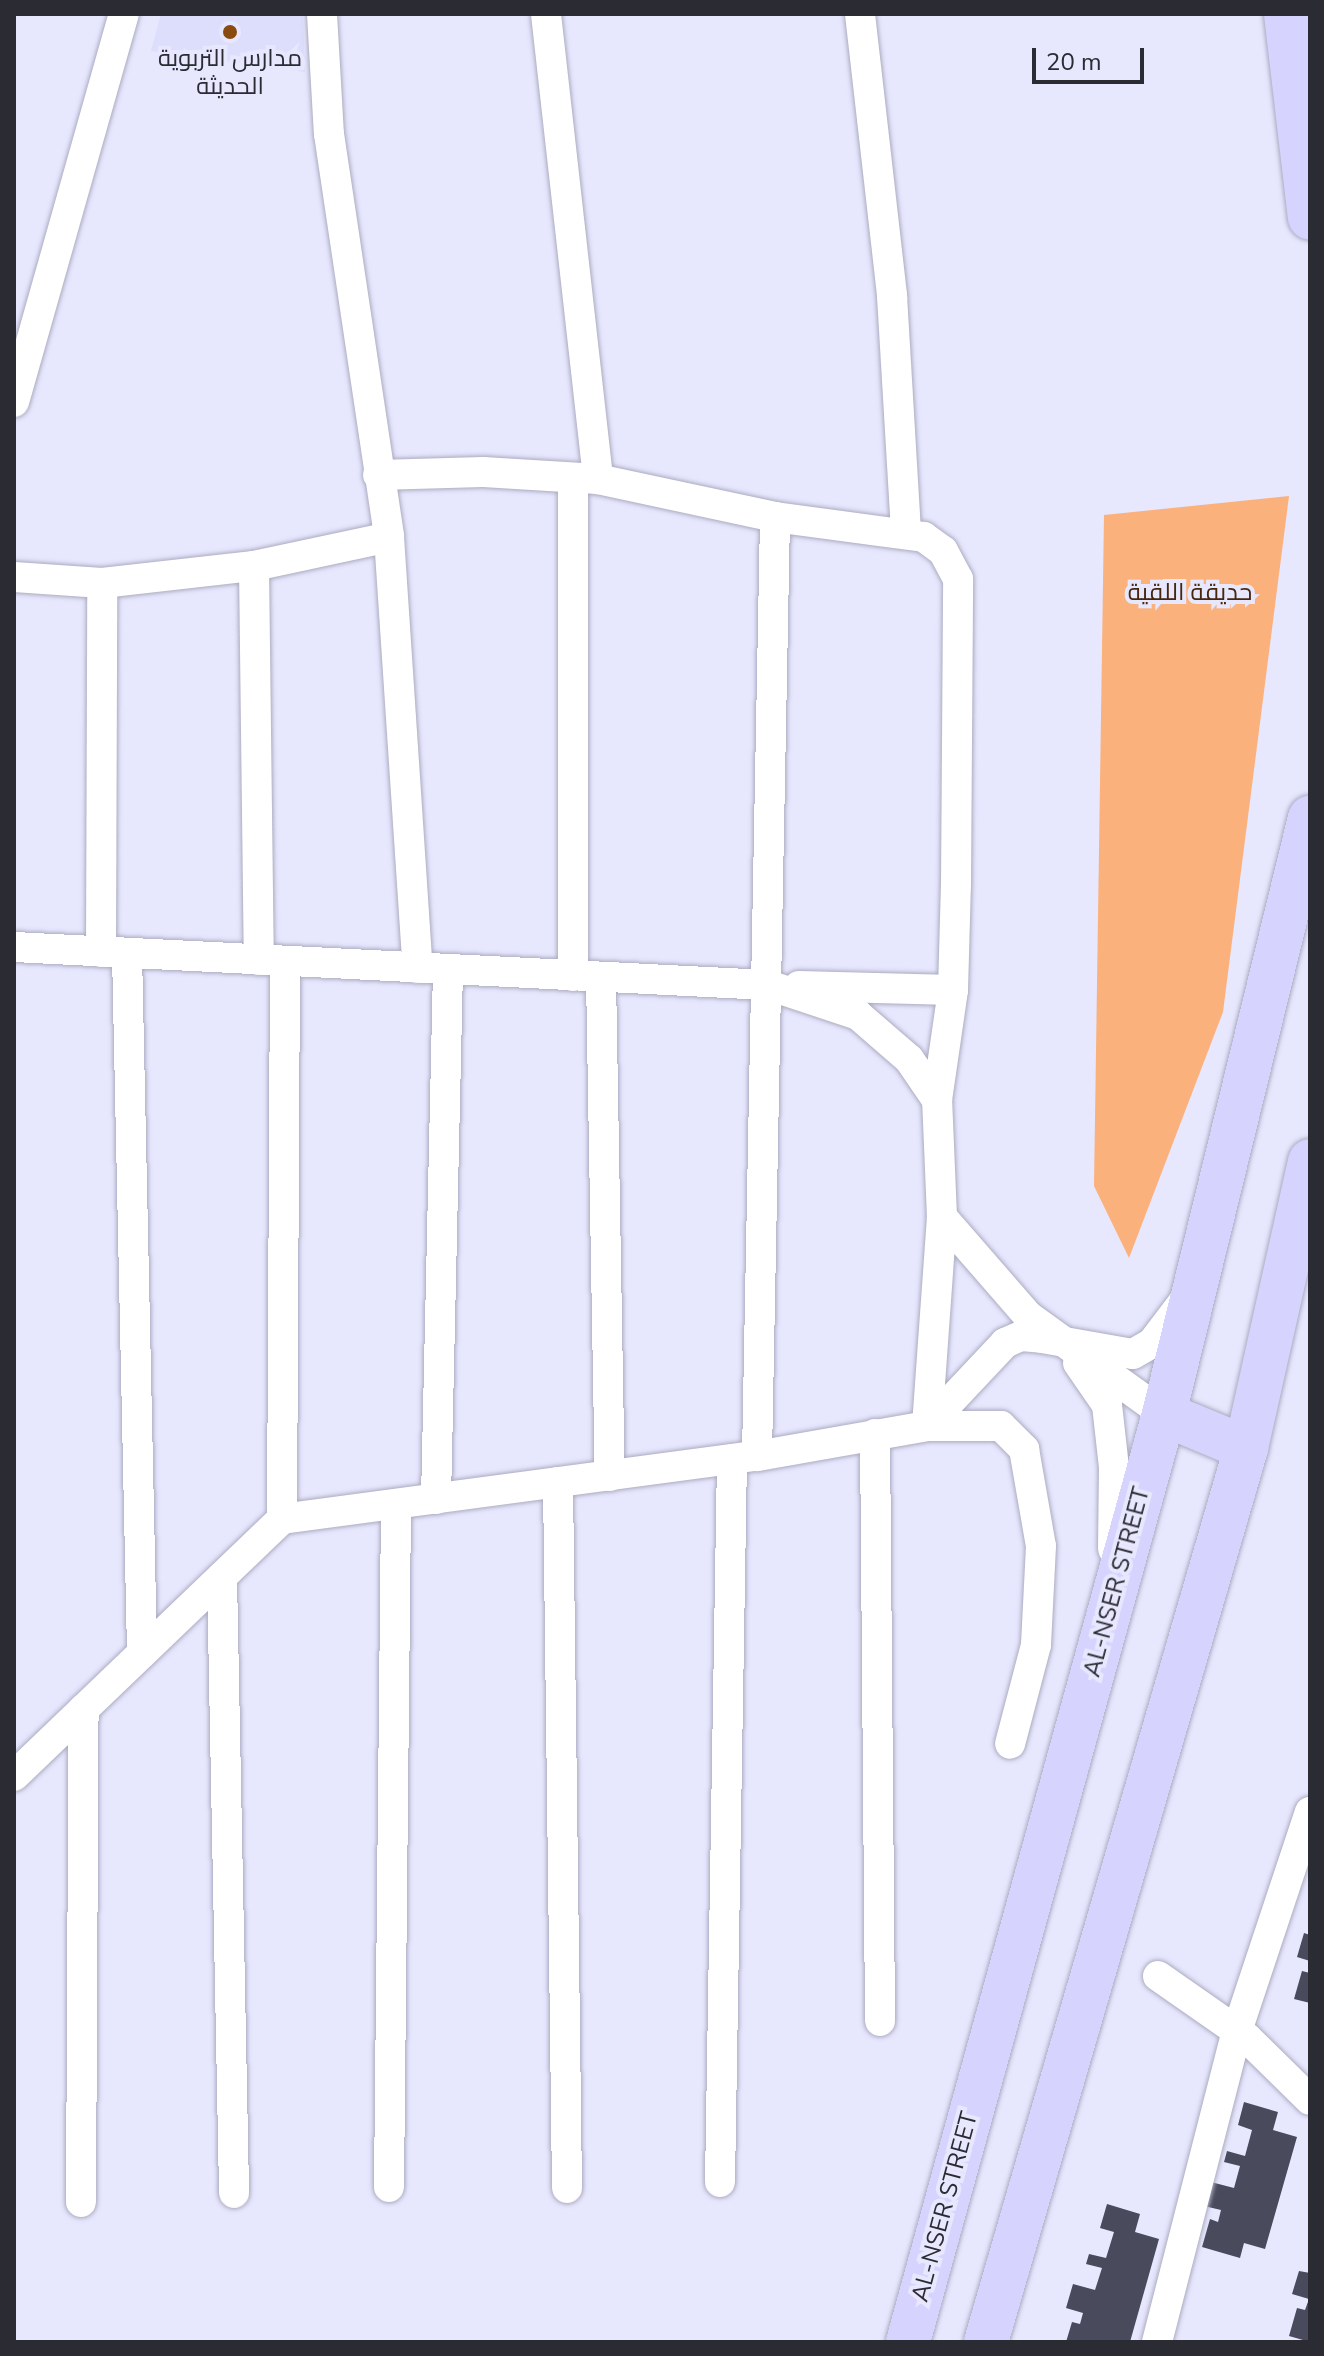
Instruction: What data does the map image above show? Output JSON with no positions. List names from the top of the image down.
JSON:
{
  "streets": {
    "main road": ["AL-NSER STREET"]
  },
  "parks": ["حديقة اللقية"],
  "places": ["مدارس التربوية الحديثة"],
  "scale_bar": "20 m"
}
